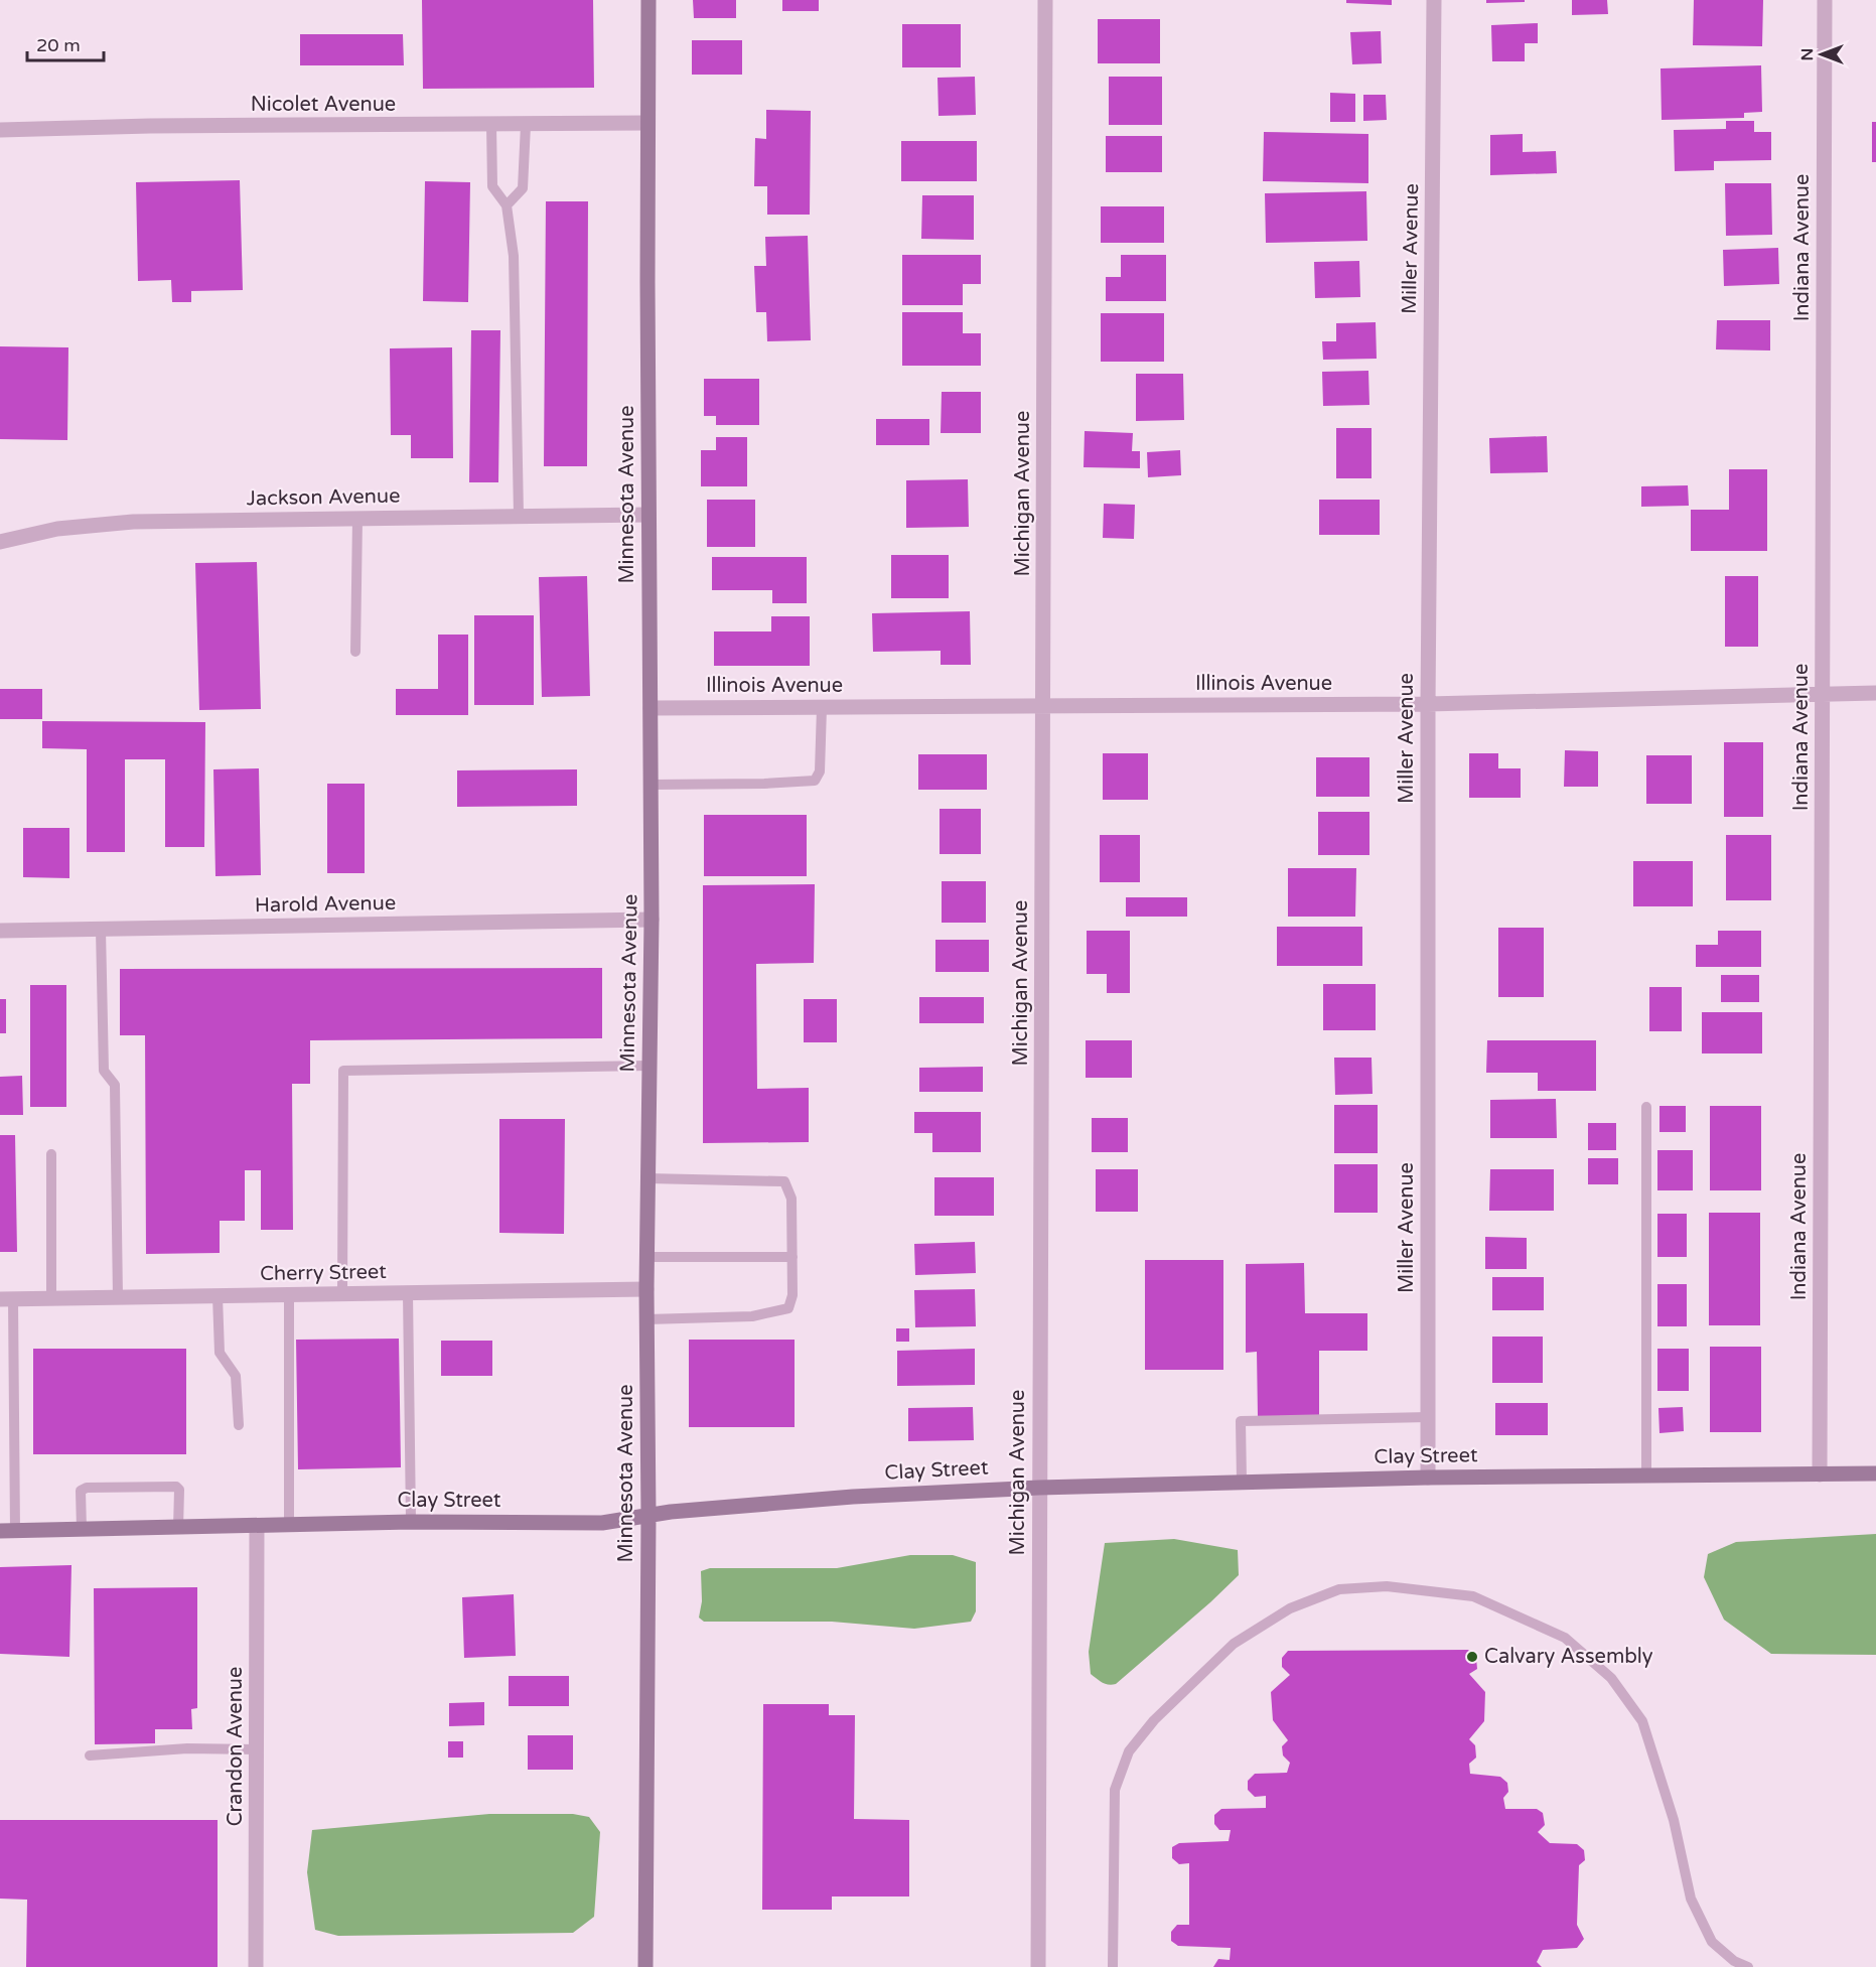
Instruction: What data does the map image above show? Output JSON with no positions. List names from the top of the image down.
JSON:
{
  "streets": {
    "street": [
      "Nicolet Avenue",
      "Indiana Avenue",
      "Miller Avenue",
      "Michigan Avenue",
      "Minnesota Avenue",
      "Jackson Avenue",
      "Illinois Avenue",
      "Harold Avenue",
      "Cherry Street",
      "Clay Street",
      "Crandon Avenue"
    ]
  },
  "crossings": [
    ["Nicolet Avenue", "Minnesota Avenue"],
    ["Indiana Avenue", "Illinois Avenue"],
    ["Indiana Avenue", "Clay Street"],
    ["Miller Avenue", "Illinois Avenue"],
    ["Miller Avenue", "Clay Street"],
    ["Michigan Avenue", "Illinois Avenue"],
    ["Michigan Avenue", "Clay Street"],
    ["Minnesota Avenue", "Jackson Avenue"],
    ["Minnesota Avenue", "Illinois Avenue"],
    ["Minnesota Avenue", "Harold Avenue"],
    ["Minnesota Avenue", "Cherry Street"],
    ["Minnesota Avenue", "Clay Street"],
    ["Clay Street", "Crandon Avenue"]
  ],
  "places": ["Calvary Assembly"],
  "scale_bar": "20 m",
  "north": "left"
}
